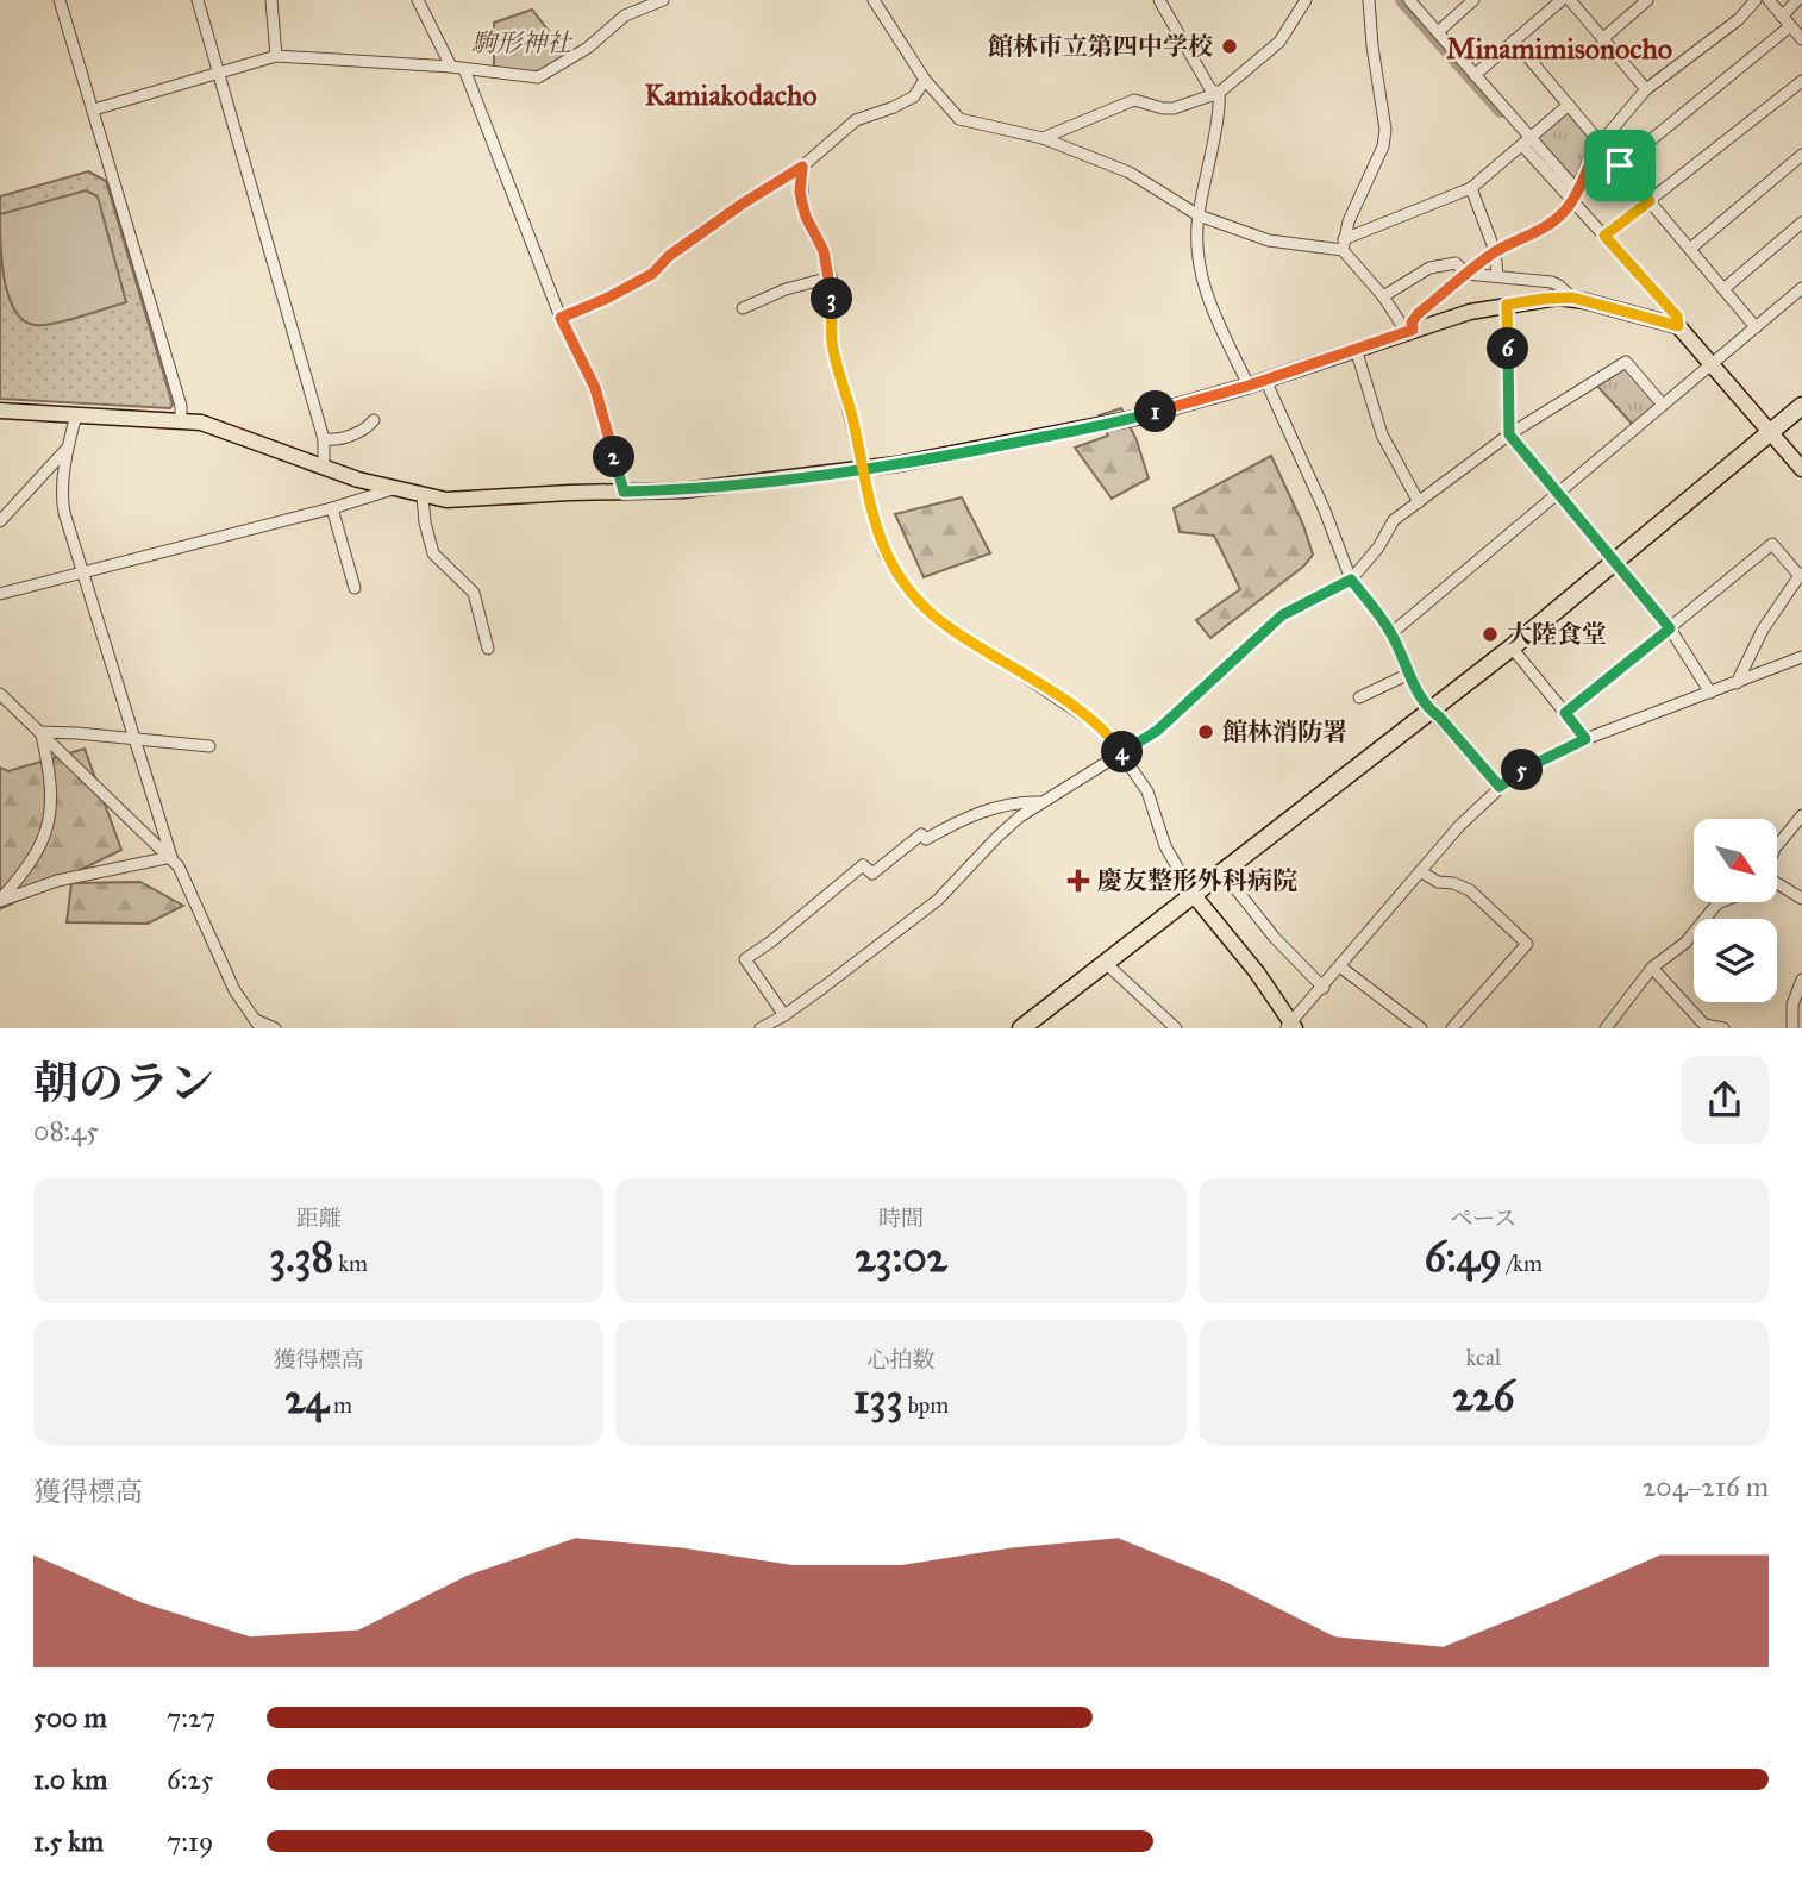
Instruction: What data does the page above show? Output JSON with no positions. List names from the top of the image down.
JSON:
{
  "districts": ["Minamimisonocho", "Kamiakodacho"],
  "parks": ["駒形神社"],
  "places": {
    "other": ["館林市立第四中学校", "大陸食堂", "館林消防署"],
    "health": ["慶友整形外科病院"]
  },
  "north": "bottom right",
  "page": {
    "pins": [
      "3",
      "6",
      "1",
      "2",
      "4",
      "5"
    ],
    "heading": ["朝のラン", "08:45"],
    "stats": [
      ["距離", "3.38 km"],
      ["時間", "23:02"],
      ["ペース", "6:49 /km"],
      ["獲得標高", "24 m"],
      ["心拍数", "133 bpm"],
      ["kcal", "226"]
    ],
    "chart": ["獲得標高", "204–216 m"],
    "list": [
      {
        "name": "500 m",
        "note": "7:27"
      },
      {
        "name": "1.0 km",
        "note": "6:25"
      },
      {
        "name": "1.5 km",
        "note": "7:19"
      }
    ]
  }
}
